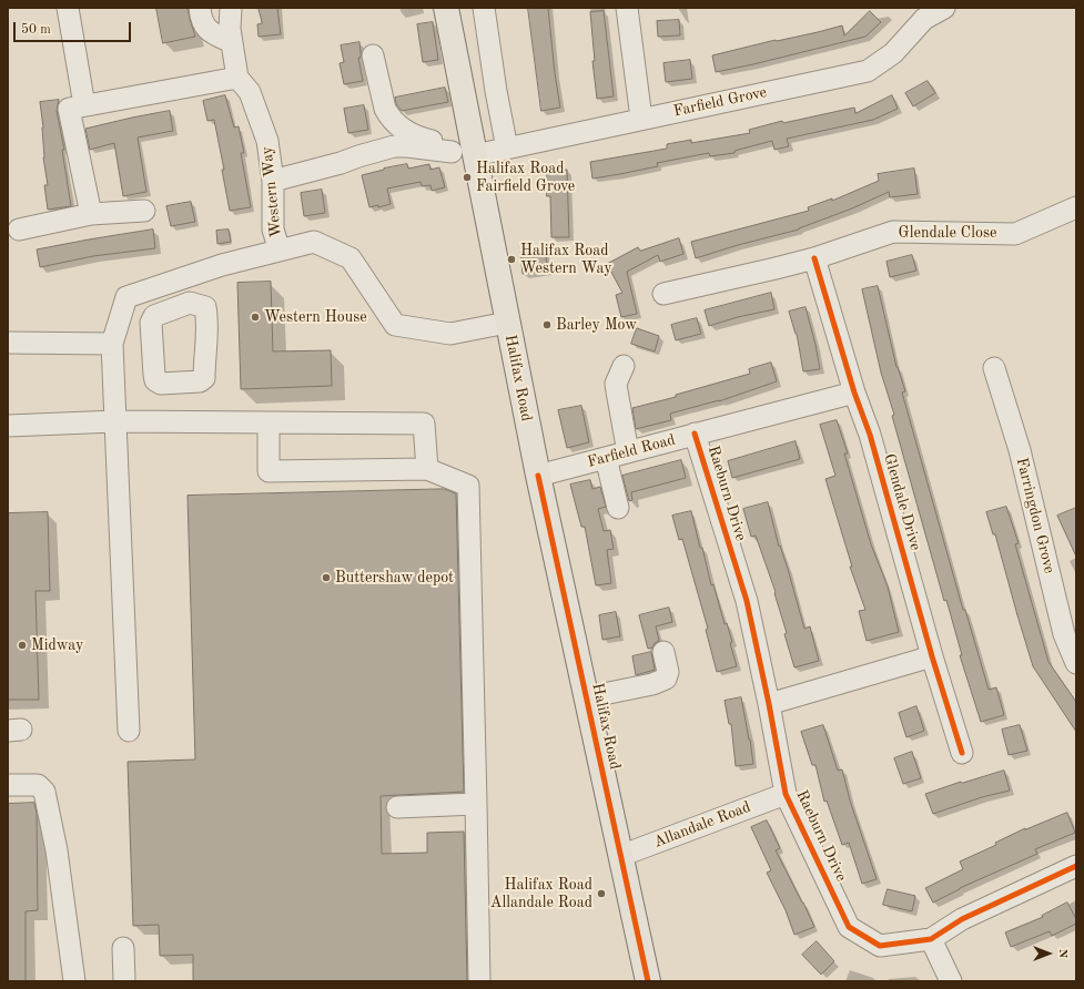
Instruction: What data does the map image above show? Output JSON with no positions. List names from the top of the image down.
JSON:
{
  "streets": {
    "highway": ["Halifax Road"],
    "street": [
      "Farfield Grove",
      "Western Way",
      "Glendale Close",
      "Farfield Road",
      "Raeburn Drive",
      "Glendale Drive",
      "Farringdon Grove",
      "Allandale Road"
    ]
  },
  "crossings": [
    ["Farfield Grove", "Halifax Road"],
    ["Western Way", "Halifax Road"],
    ["Glendale Close", "Glendale Drive"],
    ["Halifax Road", "Farfield Road"],
    ["Halifax Road", "Allandale Road"],
    ["Farfield Road", "Raeburn Drive"],
    ["Farfield Road", "Glendale Drive"],
    ["Raeburn Drive", "Allandale Road"]
  ],
  "places": [
    "Halifax Road Fairfield Grove",
    "Halifax Road Western Way",
    "Western House",
    "Barley Mow",
    "Buttershaw depot",
    "Midway",
    "Halifax Road Allandale Road"
  ],
  "scale_bar": "50 m",
  "north": "right"
}
